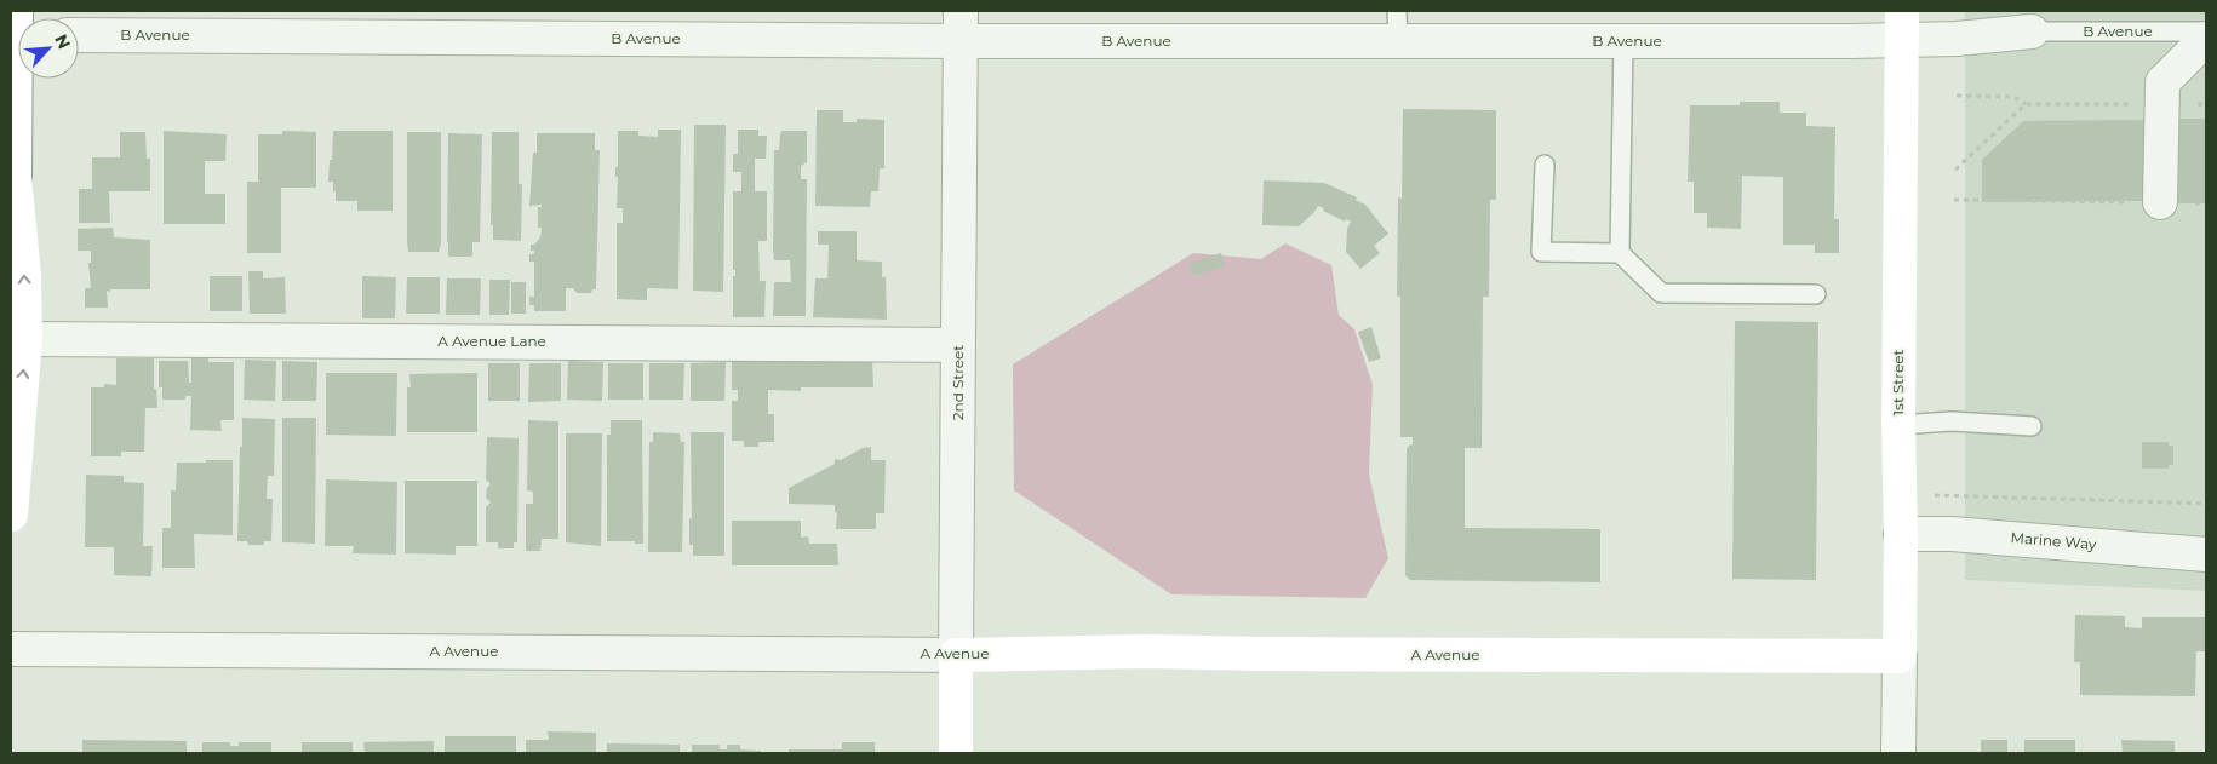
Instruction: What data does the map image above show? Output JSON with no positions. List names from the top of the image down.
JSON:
{
  "streets": {
    "main road": ["2nd Street", "1st Street", "A Avenue"],
    "street": ["B Avenue", "A Avenue Lane", "Marine Way"]
  },
  "crossings": [
    ["B Avenue", "2nd Street"],
    ["B Avenue", "1st Street"],
    ["A Avenue Lane", "2nd Street"],
    ["2nd Street", "A Avenue"],
    ["1st Street", "Marine Way"],
    ["1st Street", "A Avenue"]
  ],
  "north": "top right"
}
